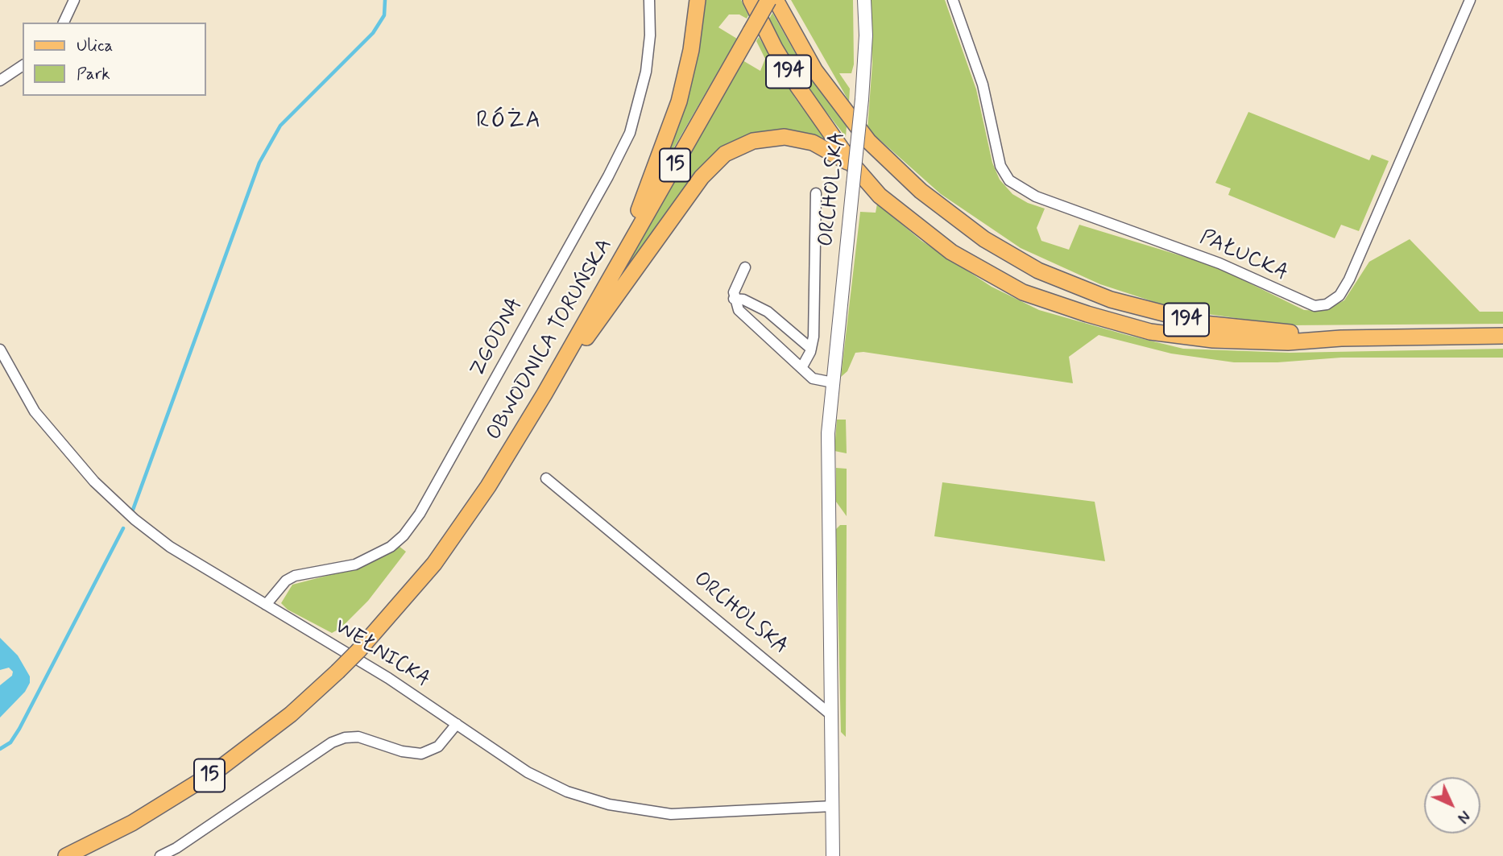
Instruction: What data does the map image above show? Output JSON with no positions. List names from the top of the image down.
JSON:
{
  "streets": {
    "main road": ["194", "15", "OBWODNICA TORUŃSKA"],
    "street": [
      "ORCHOLSKA",
      "PAŁUCKA",
      "ZGODNA",
      "WEŁNICKA"
    ]
  },
  "crossings": [
    ["194", "ORCHOLSKA"],
    ["15", "OBWODNICA TORUŃSKA"],
    ["ORCHOLSKA", "WEŁNICKA"],
    ["ZGODNA", "WEŁNICKA"]
  ],
  "districts": ["RÓŻA"],
  "legend": ["Ulica", "Park"],
  "north": "bottom right"
}
